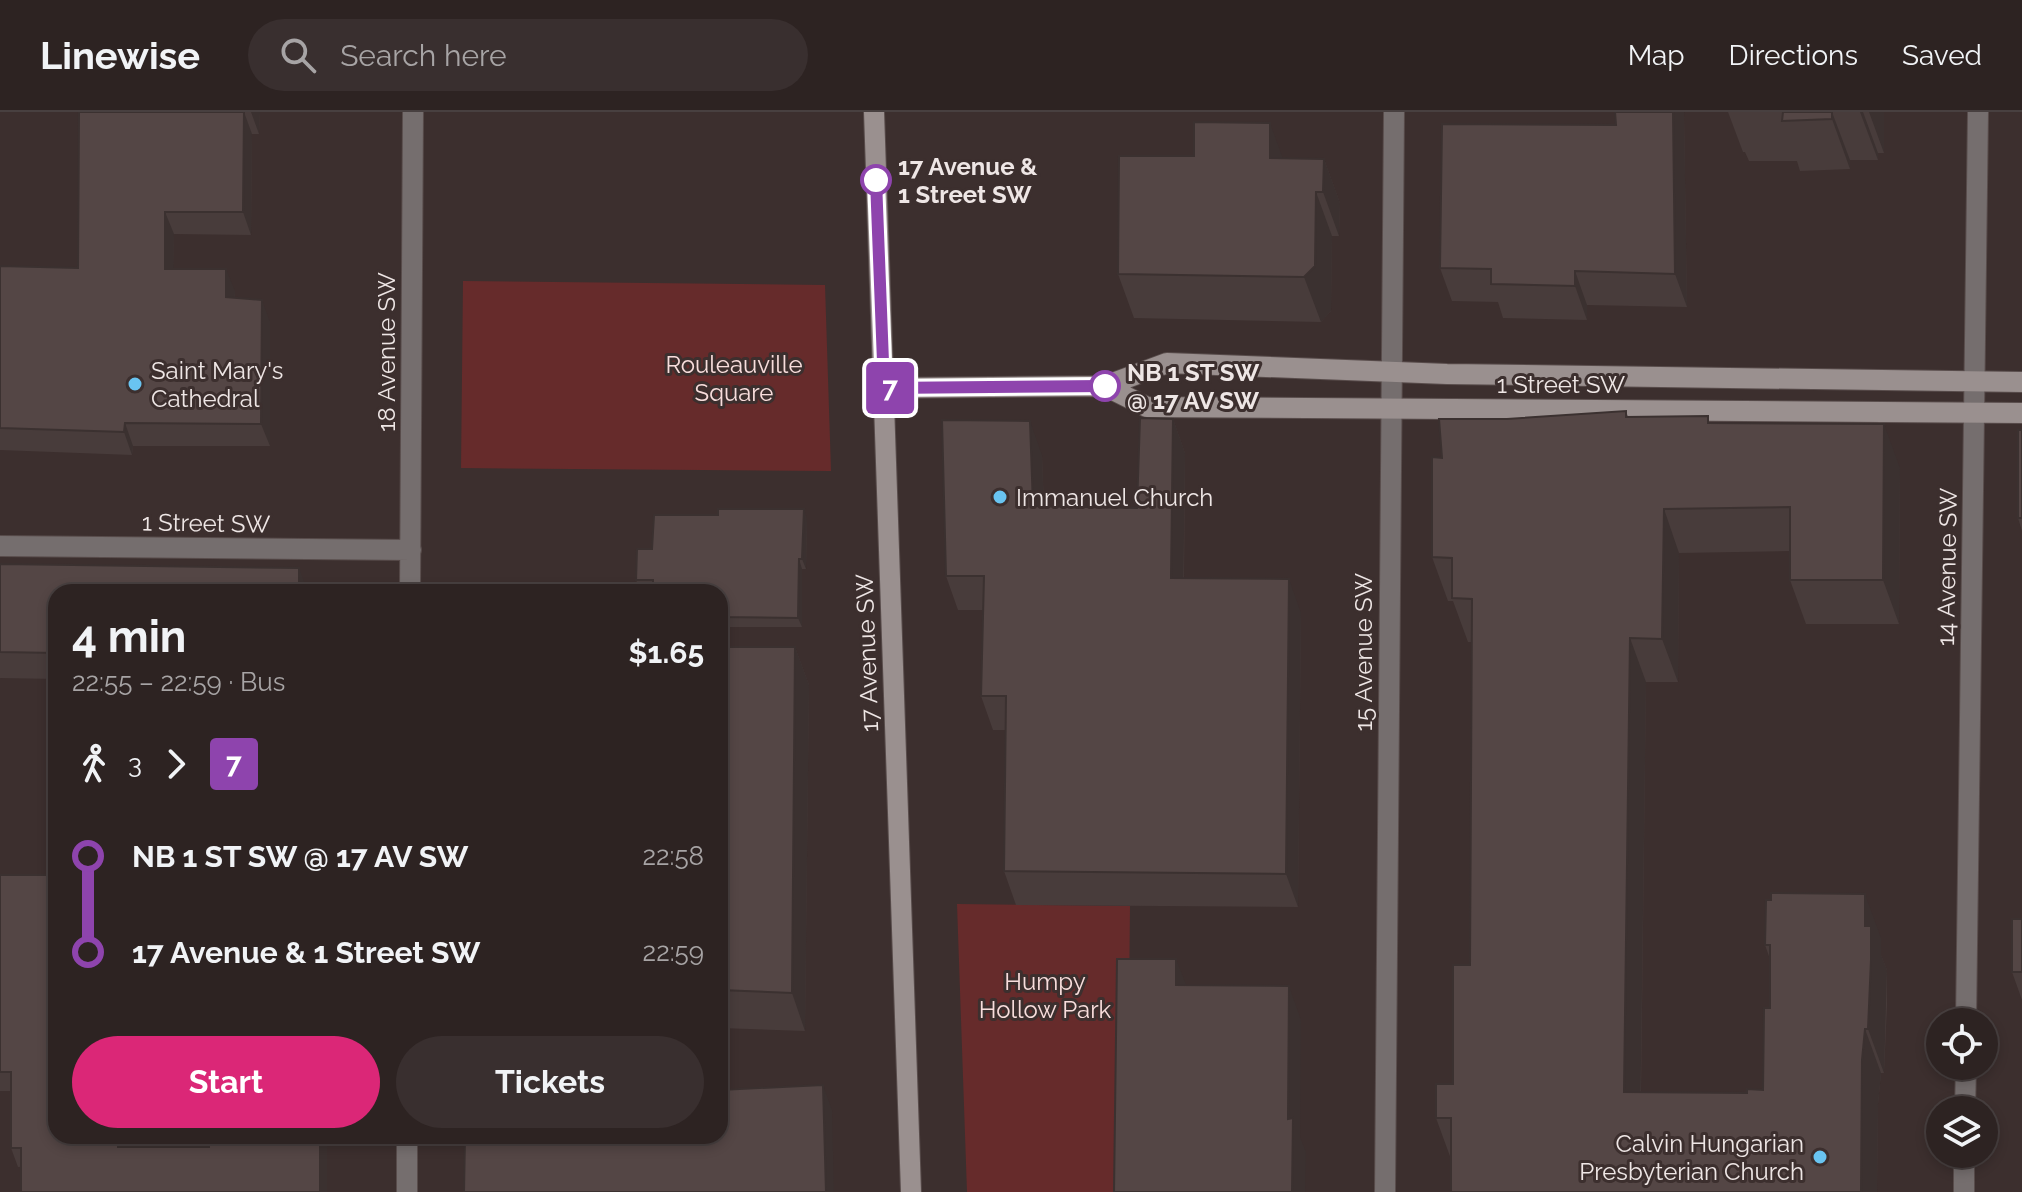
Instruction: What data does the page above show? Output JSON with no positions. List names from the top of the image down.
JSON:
{
  "streets": {
    "street": [
      "18 Avenue SW",
      "1 Street SW",
      "14 Avenue SW",
      "15 Avenue SW",
      "17 Avenue SW"
    ]
  },
  "crossings": [
    ["18 Avenue SW", "1 Street SW"],
    ["1 Street SW", "14 Avenue SW"],
    ["1 Street SW", "15 Avenue SW"],
    ["1 Street SW", "17 Avenue SW"]
  ],
  "parks": ["Rouleauville Square", "Humpy Hollow Park"],
  "places": [
    "17 Avenue & 1 Street SW",
    "Saint Mary's Cathedral",
    "NB 1 ST SW @ 17 AV SW",
    "Immanuel Church",
    "Calvin Hungarian Presbyterian Church"
  ],
  "lines": ["bus line 7"],
  "page": {
    "header": "Linewise",
    "search": "Search here",
    "nav": ["Map", "Directions", "Saved"],
    "on_map": "7",
    "heading": ["4 min", "22:55 – 22:59 · Bus", "$1.65"],
    "legs": ["3", "7"],
    "list": [
      {
        "name": "NB 1 ST SW @ 17 AV SW",
        "value": "22:58"
      },
      {
        "name": "17 Avenue & 1 Street SW",
        "value": "22:59"
      }
    ],
    "buttons": ["Start", "Tickets"]
  }
}
